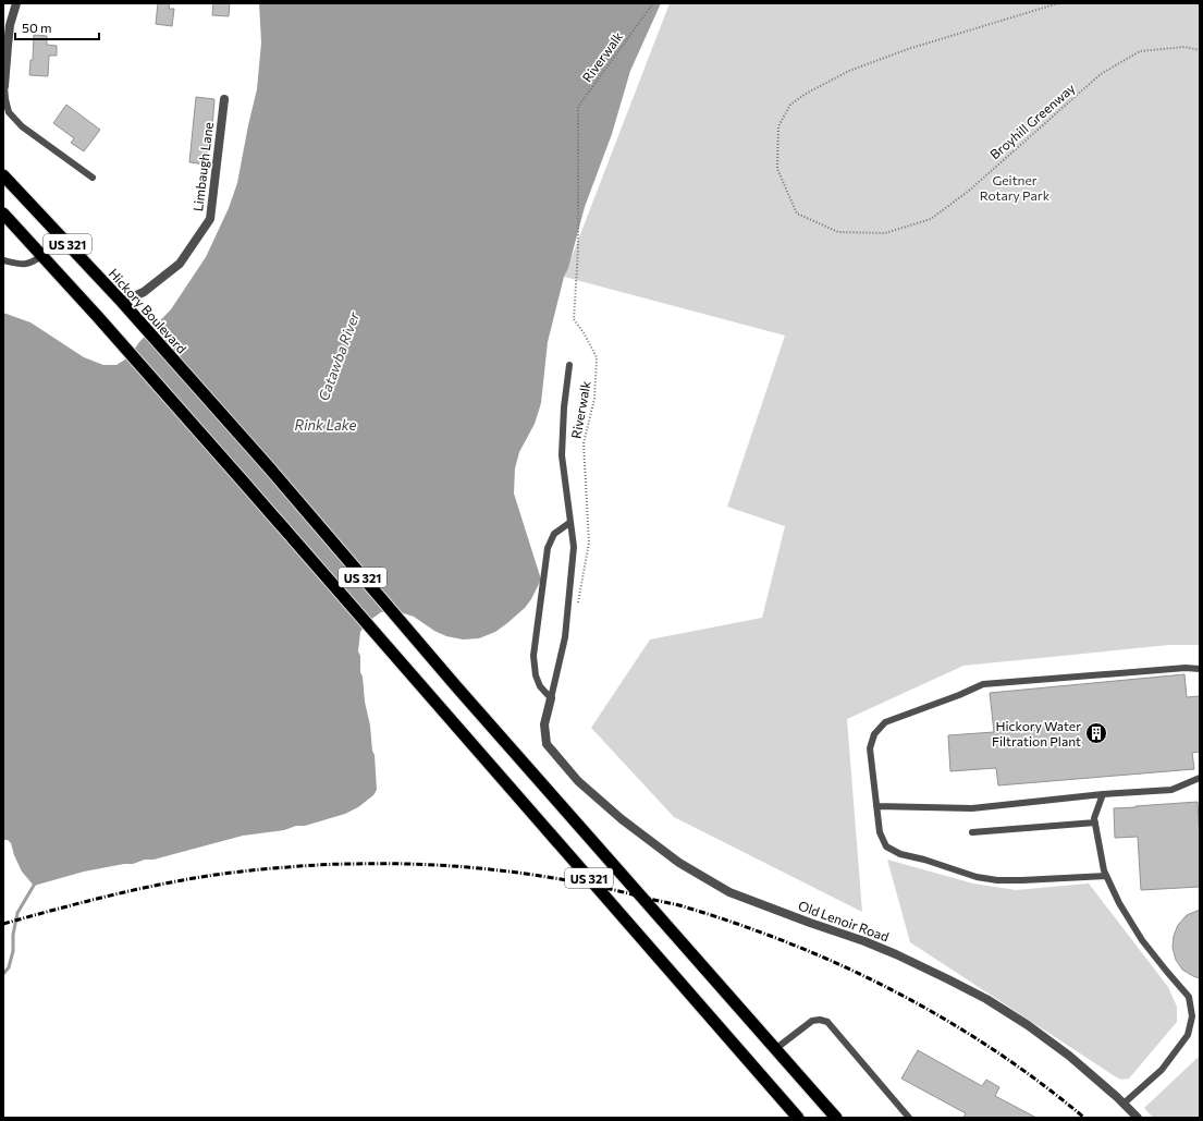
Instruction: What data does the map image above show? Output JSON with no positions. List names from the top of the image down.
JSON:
{
  "streets": {
    "highway": ["US 321", "Hickory Boulevard"],
    "street": ["Limbaugh Lane", "Old Lenoir Road"],
    "path": ["Riverwalk", "Broyhill Greenway"]
  },
  "crossings": [
    ["Limbaugh Lane", "Hickory Boulevard"],
    ["US 321", "Hickory Boulevard"]
  ],
  "water": ["Catawba River", "Rink Lake"],
  "parks": ["Geitner Rotary Park"],
  "places": {
    "building": ["Hickory Water Filtration Plant"]
  },
  "scale_bar": "50 m"
}
